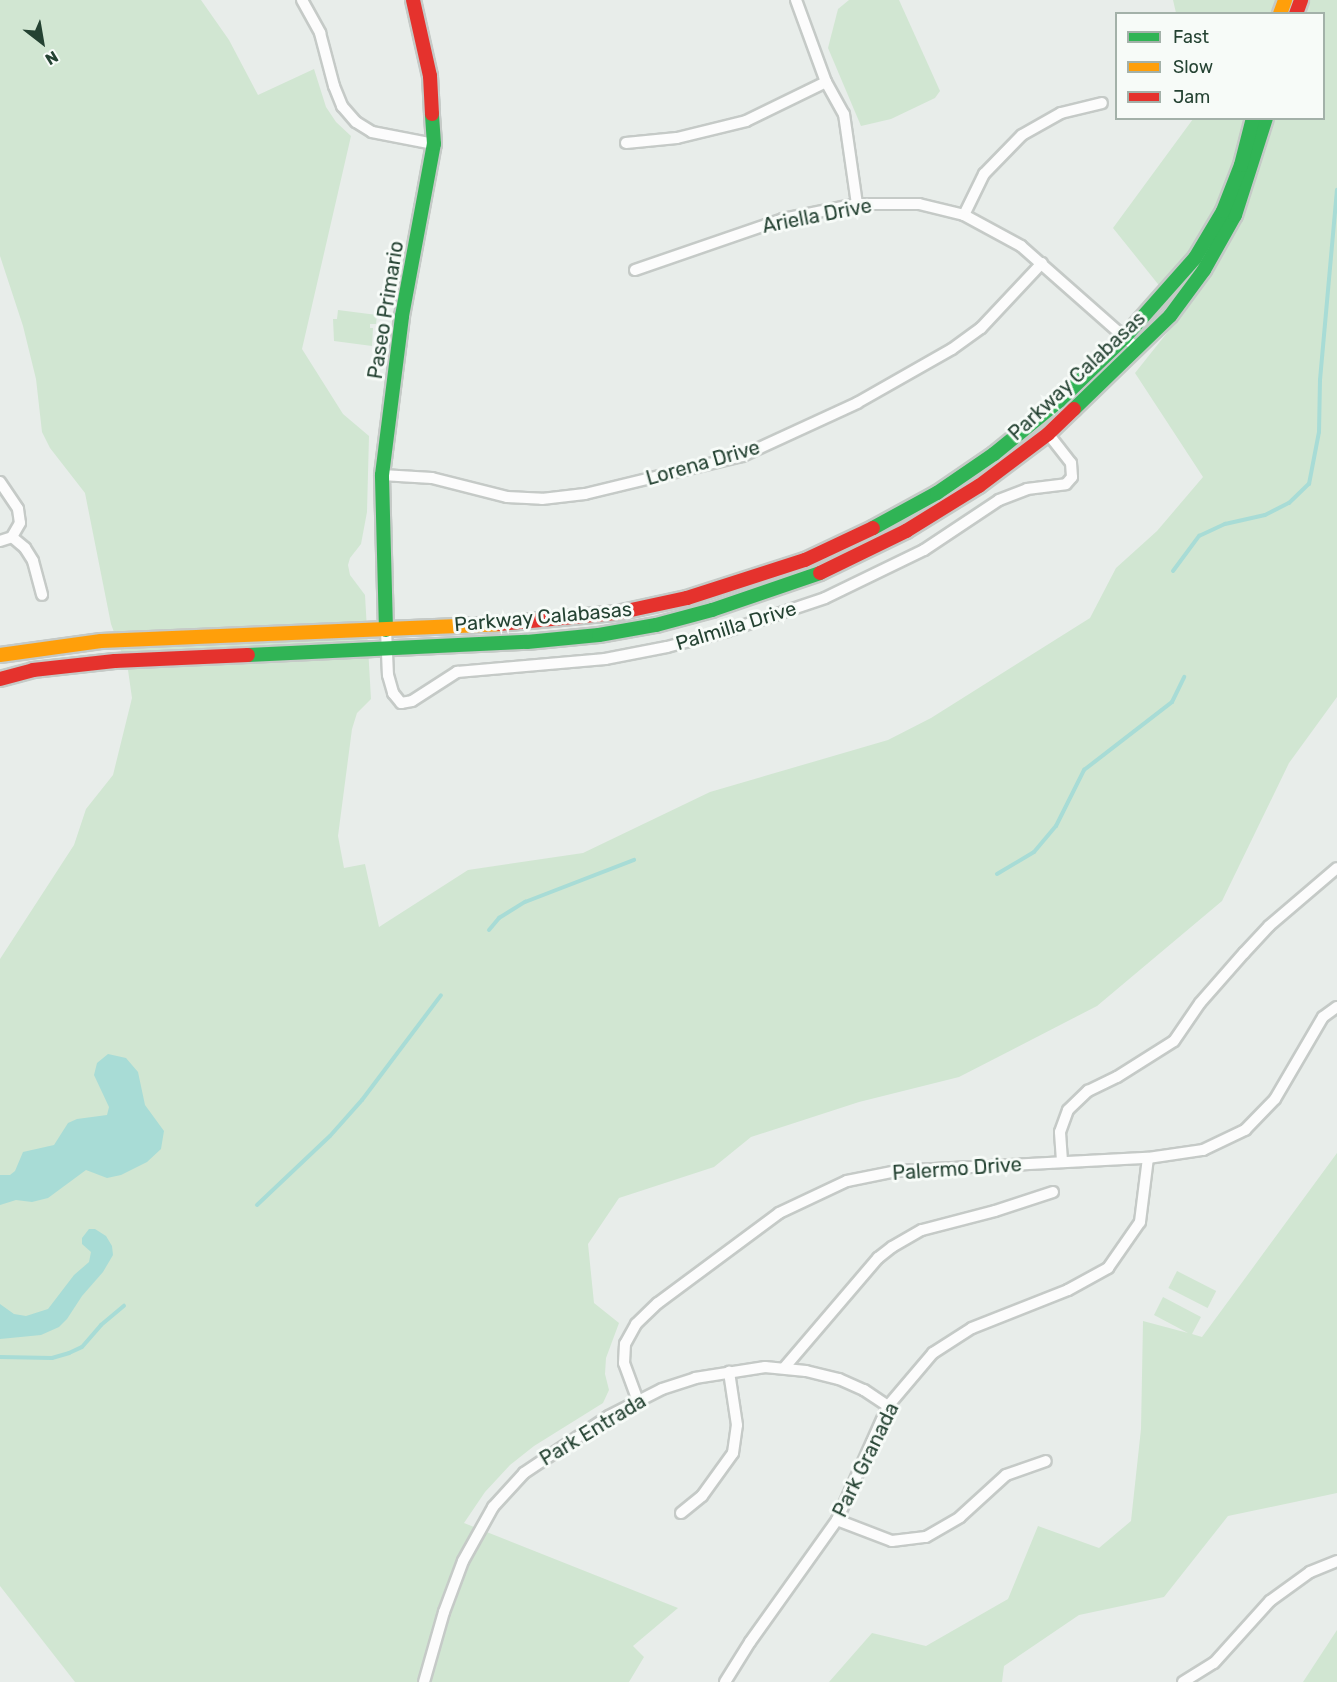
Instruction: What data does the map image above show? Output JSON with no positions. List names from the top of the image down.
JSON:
{
  "streets": {
    "street": [
      "Ariella Drive",
      "Paseo Primario",
      "Parkway Calabasas",
      "Lorena Drive",
      "Palmilla Drive",
      "Palermo Drive",
      "Park Entrada",
      "Park Granada"
    ]
  },
  "crossings": [
    ["Ariella Drive", "Parkway Calabasas"],
    ["Ariella Drive", "Lorena Drive"],
    ["Paseo Primario", "Parkway Calabasas"],
    ["Paseo Primario", "Lorena Drive"],
    ["Paseo Primario", "Palmilla Drive"],
    ["Parkway Calabasas", "Palmilla Drive"],
    ["Palermo Drive", "Park Entrada"],
    ["Palermo Drive", "Park Granada"],
    ["Park Entrada", "Park Granada"]
  ],
  "legend": ["Fast", "Slow", "Jam"],
  "north": "bottom right"
}
